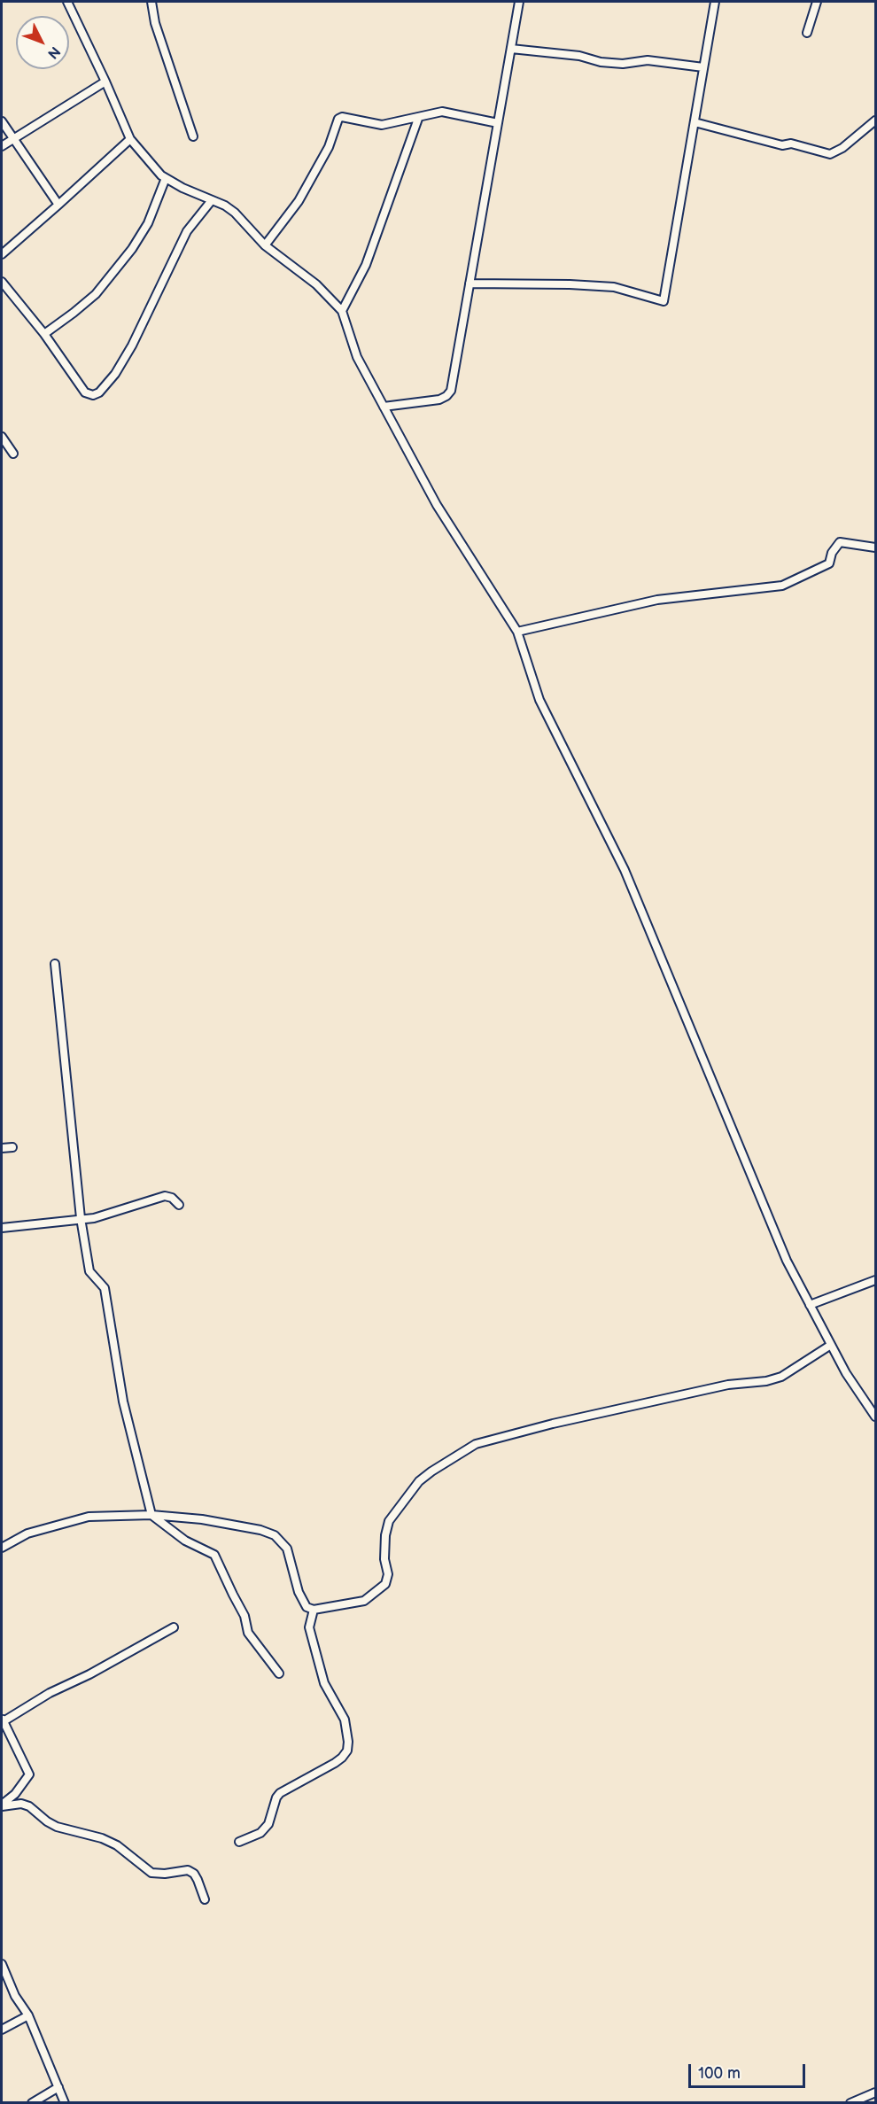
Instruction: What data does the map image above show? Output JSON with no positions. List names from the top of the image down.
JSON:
{
  "scale_bar": "100 m",
  "north": "bottom right"
}
